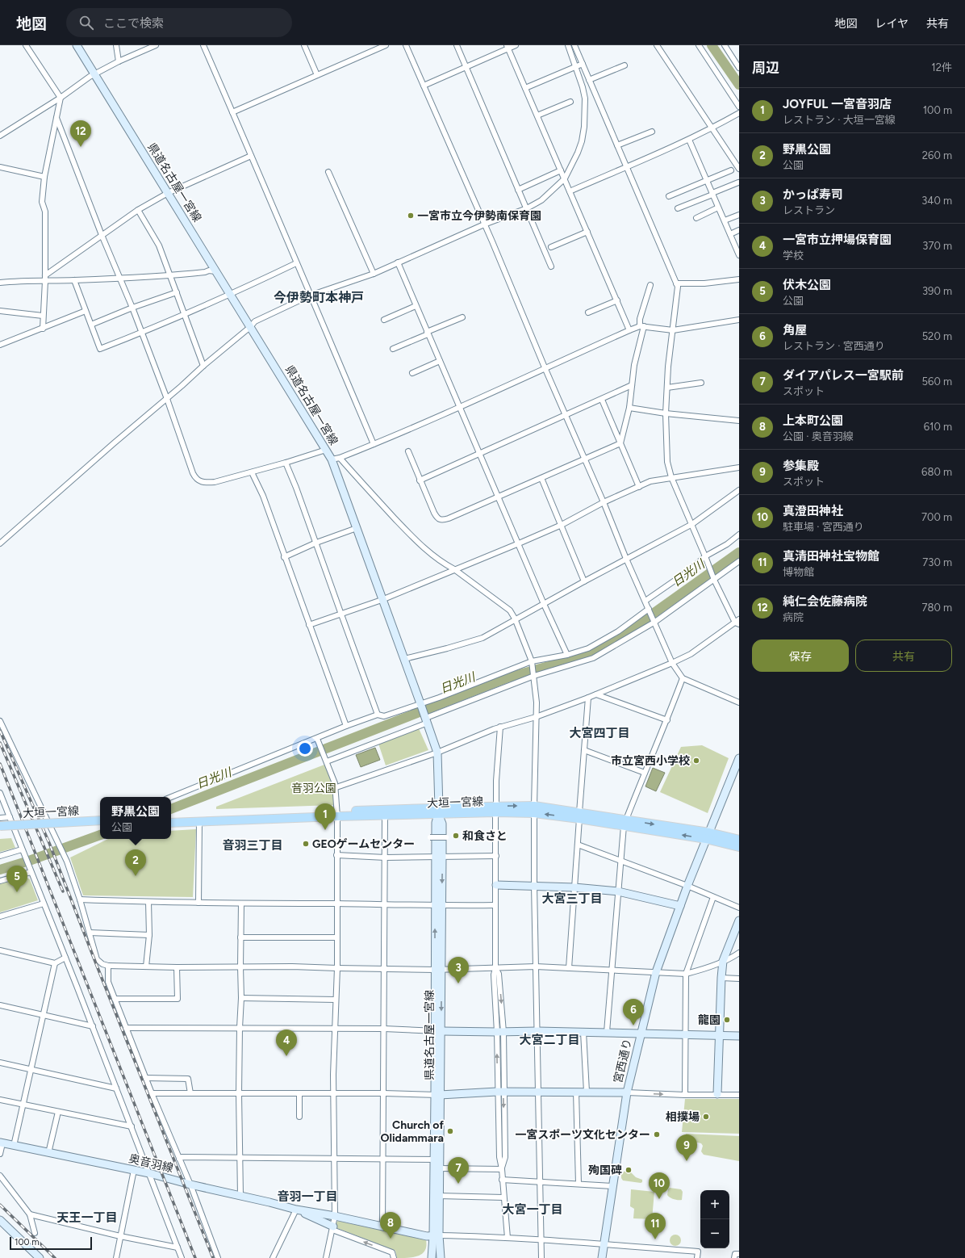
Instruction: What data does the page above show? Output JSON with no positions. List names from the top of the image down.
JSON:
{
  "streets": {
    "main road": [
      "県道名古屋一宮線",
      "大垣一宮線",
      "宮西通り",
      "奥音羽線"
    ]
  },
  "crossings": [
    ["県道名古屋一宮線", "大垣一宮線"],
    ["県道名古屋一宮線", "奥音羽線"],
    ["大垣一宮線", "宮西通り"]
  ],
  "districts": [
    "今伊勢町本神戸",
    "大宮四丁目",
    "音羽三丁目",
    "大宮三丁目",
    "大宮二丁目",
    "音羽一丁目",
    "大宮一丁目",
    "天王一丁目"
  ],
  "water": ["日光川"],
  "parks": ["音羽公園"],
  "places": [
    "一宮市立今伊勢南保育園",
    "市立宮西小学校",
    "和食さと",
    "GEOゲームセンター",
    "龍園",
    "相撲場",
    "Church of Olidammara",
    "一宮スポーツ文化センター",
    "殉国碑"
  ],
  "scale_bar": "100 m",
  "page": {
    "header": "地図",
    "search": "ここで検索",
    "nav": ["地図", "レイヤ", "共有"],
    "heading": ["周辺", "12件"],
    "list": [
      {
        "mark": "1",
        "name": "JOYFUL 一宮音羽店",
        "note": "レストラン · 大垣一宮線",
        "value": "100 m"
      },
      {
        "mark": "2",
        "name": "野黒公園",
        "note": "公園",
        "value": "260 m"
      },
      {
        "mark": "3",
        "name": "かっぱ寿司",
        "note": "レストラン",
        "value": "340 m"
      },
      {
        "mark": "4",
        "name": "一宮市立押場保育園",
        "note": "学校",
        "value": "370 m"
      },
      {
        "mark": "5",
        "name": "伏木公園",
        "note": "公園",
        "value": "390 m"
      },
      {
        "mark": "6",
        "name": "角屋",
        "note": "レストラン · 宮西通り",
        "value": "520 m"
      },
      {
        "mark": "7",
        "name": "ダイアパレス一宮駅前",
        "note": "スポット",
        "value": "560 m"
      },
      {
        "mark": "8",
        "name": "上本町公園",
        "note": "公園 · 奥音羽線",
        "value": "610 m"
      },
      {
        "mark": "9",
        "name": "参集殿",
        "note": "スポット",
        "value": "680 m"
      },
      {
        "mark": "10",
        "name": "真澄田神社",
        "note": "駐車場 · 宮西通り",
        "value": "700 m"
      },
      {
        "mark": "11",
        "name": "真清田神社宝物館",
        "note": "博物館",
        "value": "730 m"
      },
      {
        "mark": "12",
        "name": "純仁会佐藤病院",
        "note": "病院",
        "value": "780 m"
      }
    ],
    "pins": [
      "12",
      "1",
      "2",
      "5",
      "3",
      "6",
      "4",
      "9",
      "7",
      "10",
      "8",
      "11"
    ],
    "buttons": ["保存", "共有"],
    "popup": ["野黒公園", "公園"],
    "map_buttons": ["+", "−"],
    "scale": "100 m"
  }
}
